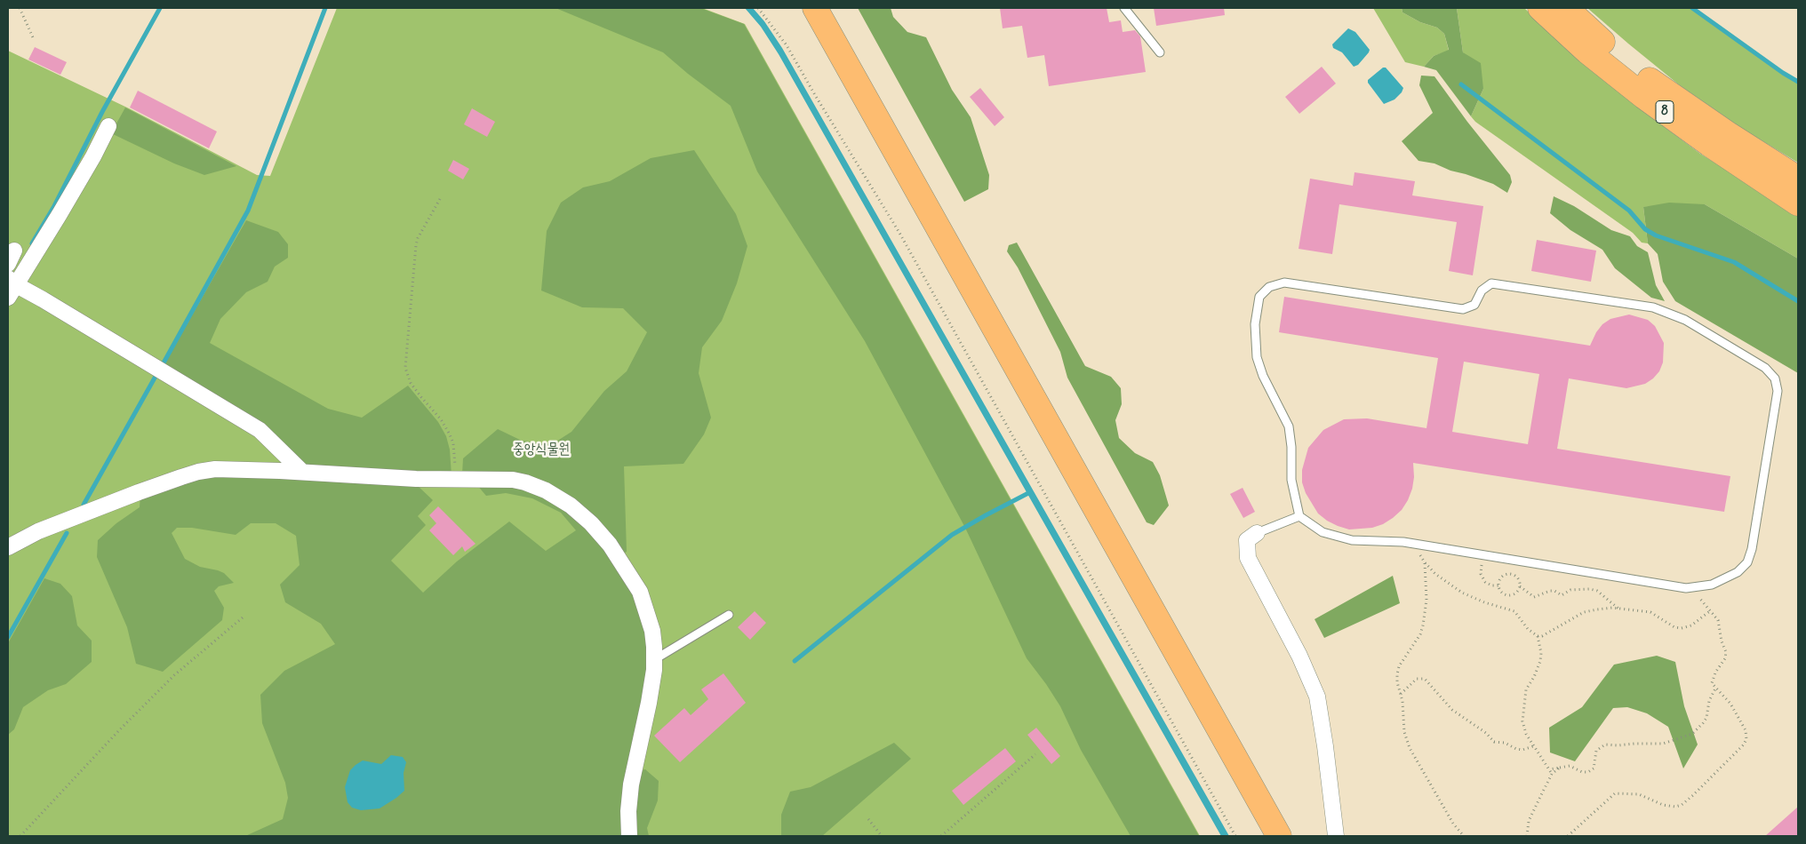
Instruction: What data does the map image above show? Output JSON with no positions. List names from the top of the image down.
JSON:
{
  "streets": {
    "main road": ["8"]
  },
  "parks": ["중앙식물원"]
}
